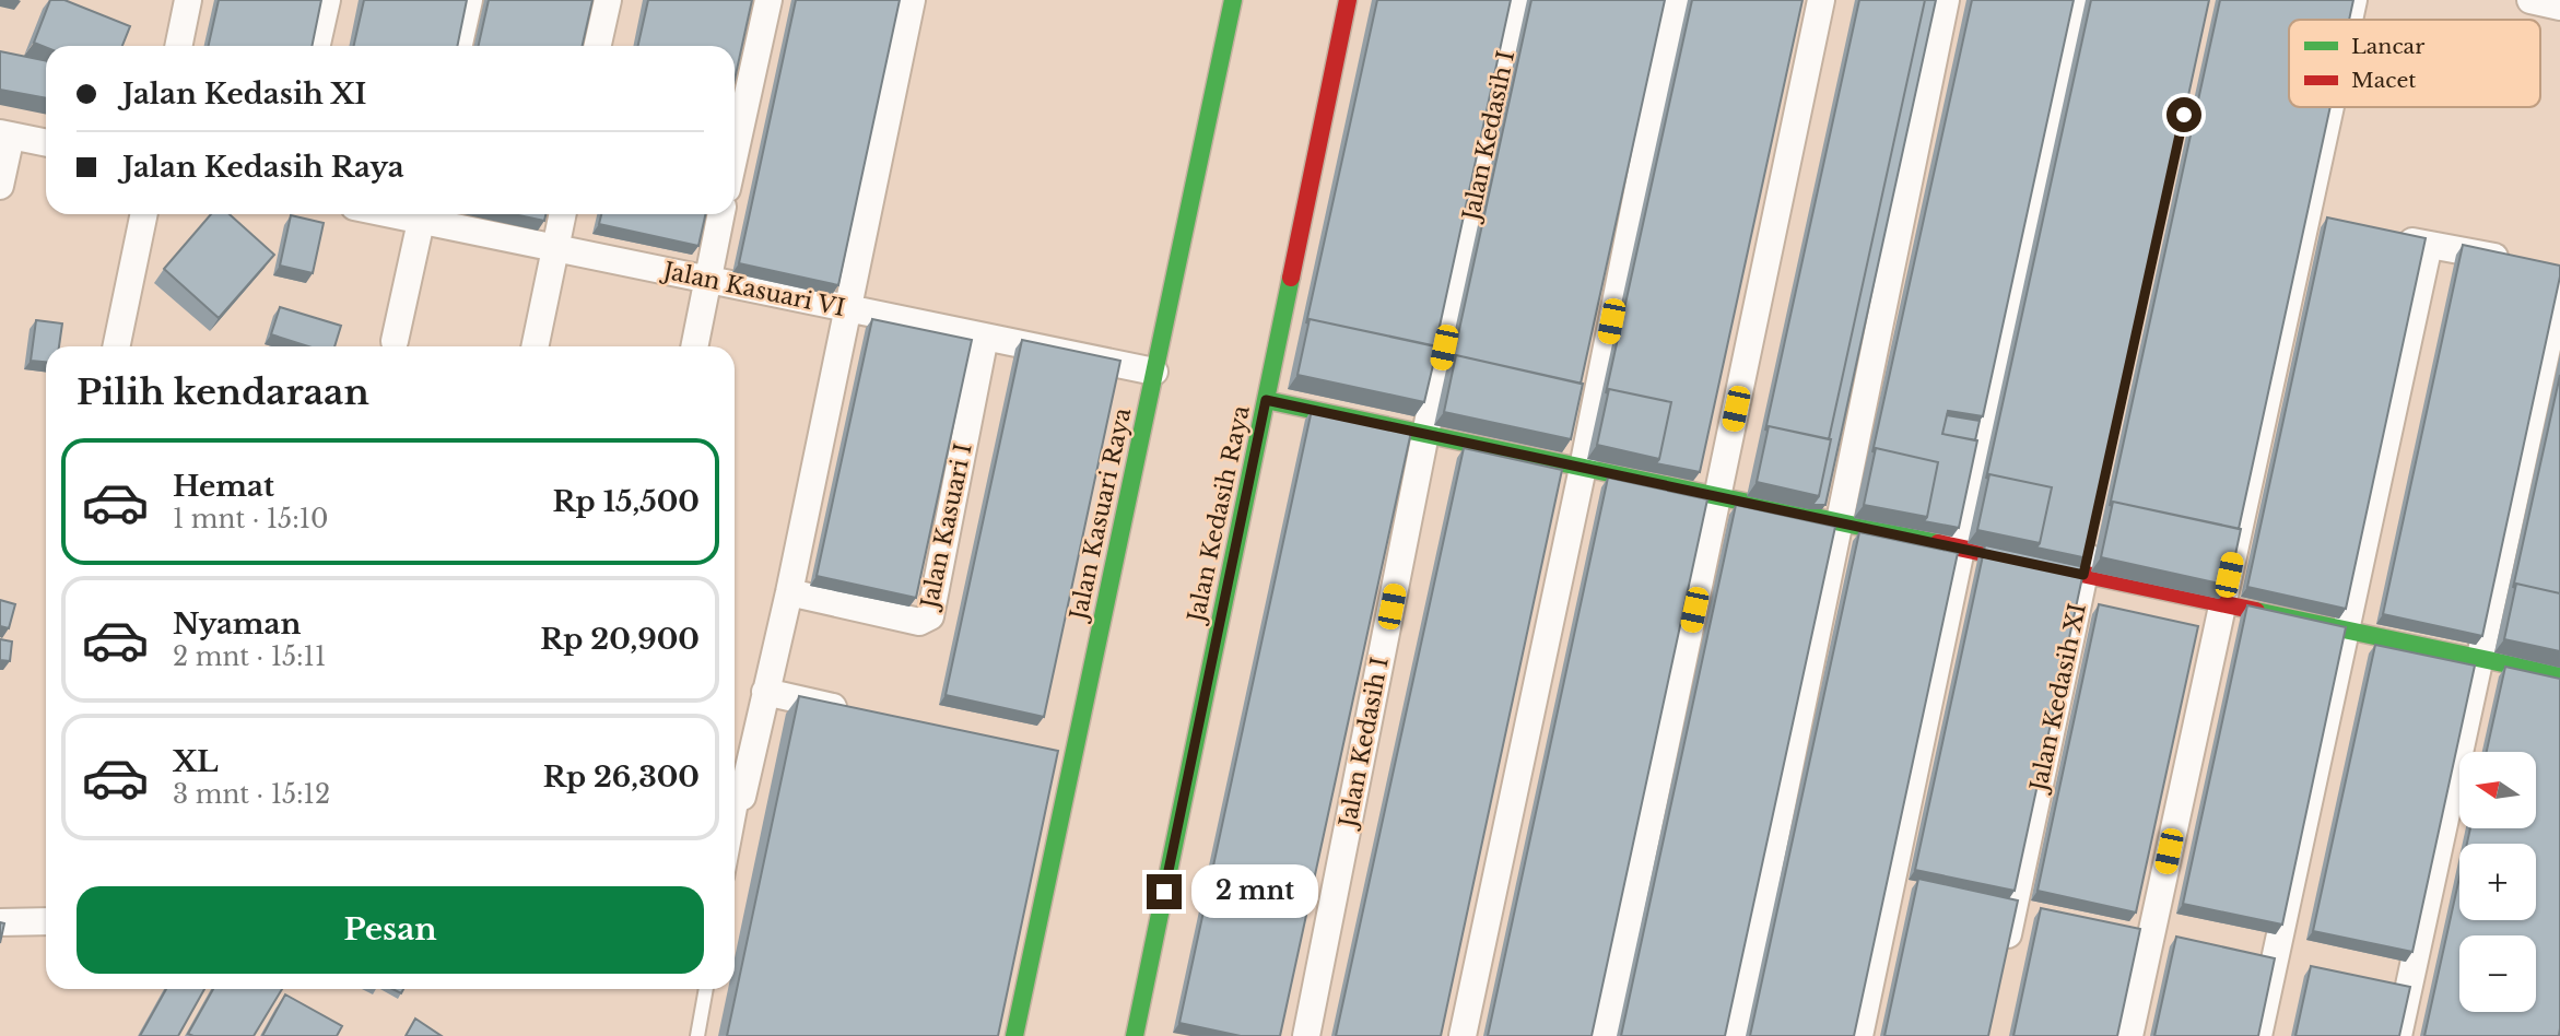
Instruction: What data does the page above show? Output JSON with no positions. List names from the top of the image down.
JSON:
{
  "streets": {
    "main road": ["Jalan Kasuari Raya", "Jalan Kedasih Raya"],
    "street": [
      "Jalan Kedasih I",
      "Jalan Kasuari VI",
      "Jalan Kasuari I",
      "Jalan Kedasih XI"
    ]
  },
  "crossings": [
    ["Jalan Kasuari VI", "Jalan Kasuari Raya"],
    ["Jalan Kasuari VI", "Jalan Kasuari I"]
  ],
  "legend": ["Lancar", "Macet"],
  "north": "left",
  "page": {
    "banner": ["Jalan Kedasih XI", "Jalan Kedasih Raya"],
    "heading": "Pilih kendaraan",
    "list": [
      {
        "name": "Hemat",
        "note": "1 mnt · 15:10",
        "value": "Rp 15,500"
      },
      {
        "name": "Nyaman",
        "note": "2 mnt · 15:11",
        "value": "Rp 20,900"
      },
      {
        "name": "XL",
        "note": "3 mnt · 15:12",
        "value": "Rp 26,300"
      }
    ],
    "map_buttons": ["+", "−"],
    "bubble": "2 mnt",
    "buttons": "Pesan"
  }
}
